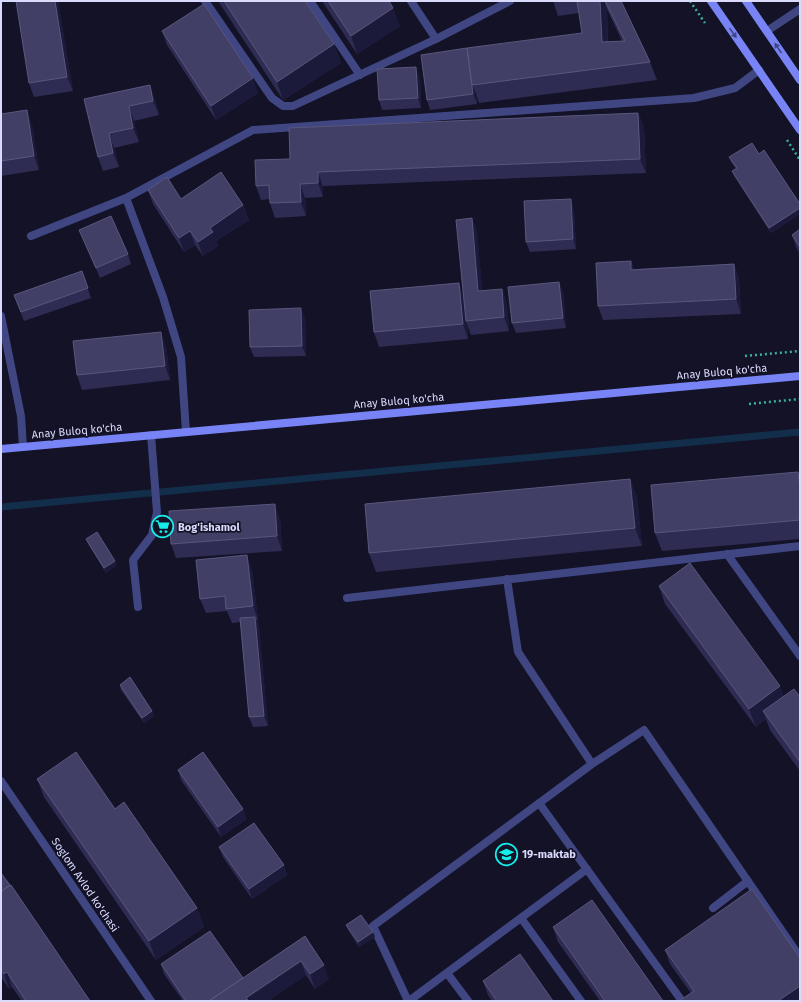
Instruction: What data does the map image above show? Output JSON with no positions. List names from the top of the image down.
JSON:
{
  "streets": {
    "main road": ["Anay Buloq ko'cha"],
    "street": ["Soglom Avlod ko'chasi"]
  },
  "places": {
    "supermarket": ["Bog'ishamol"],
    "school or university": ["19-maktab"]
  }
}
